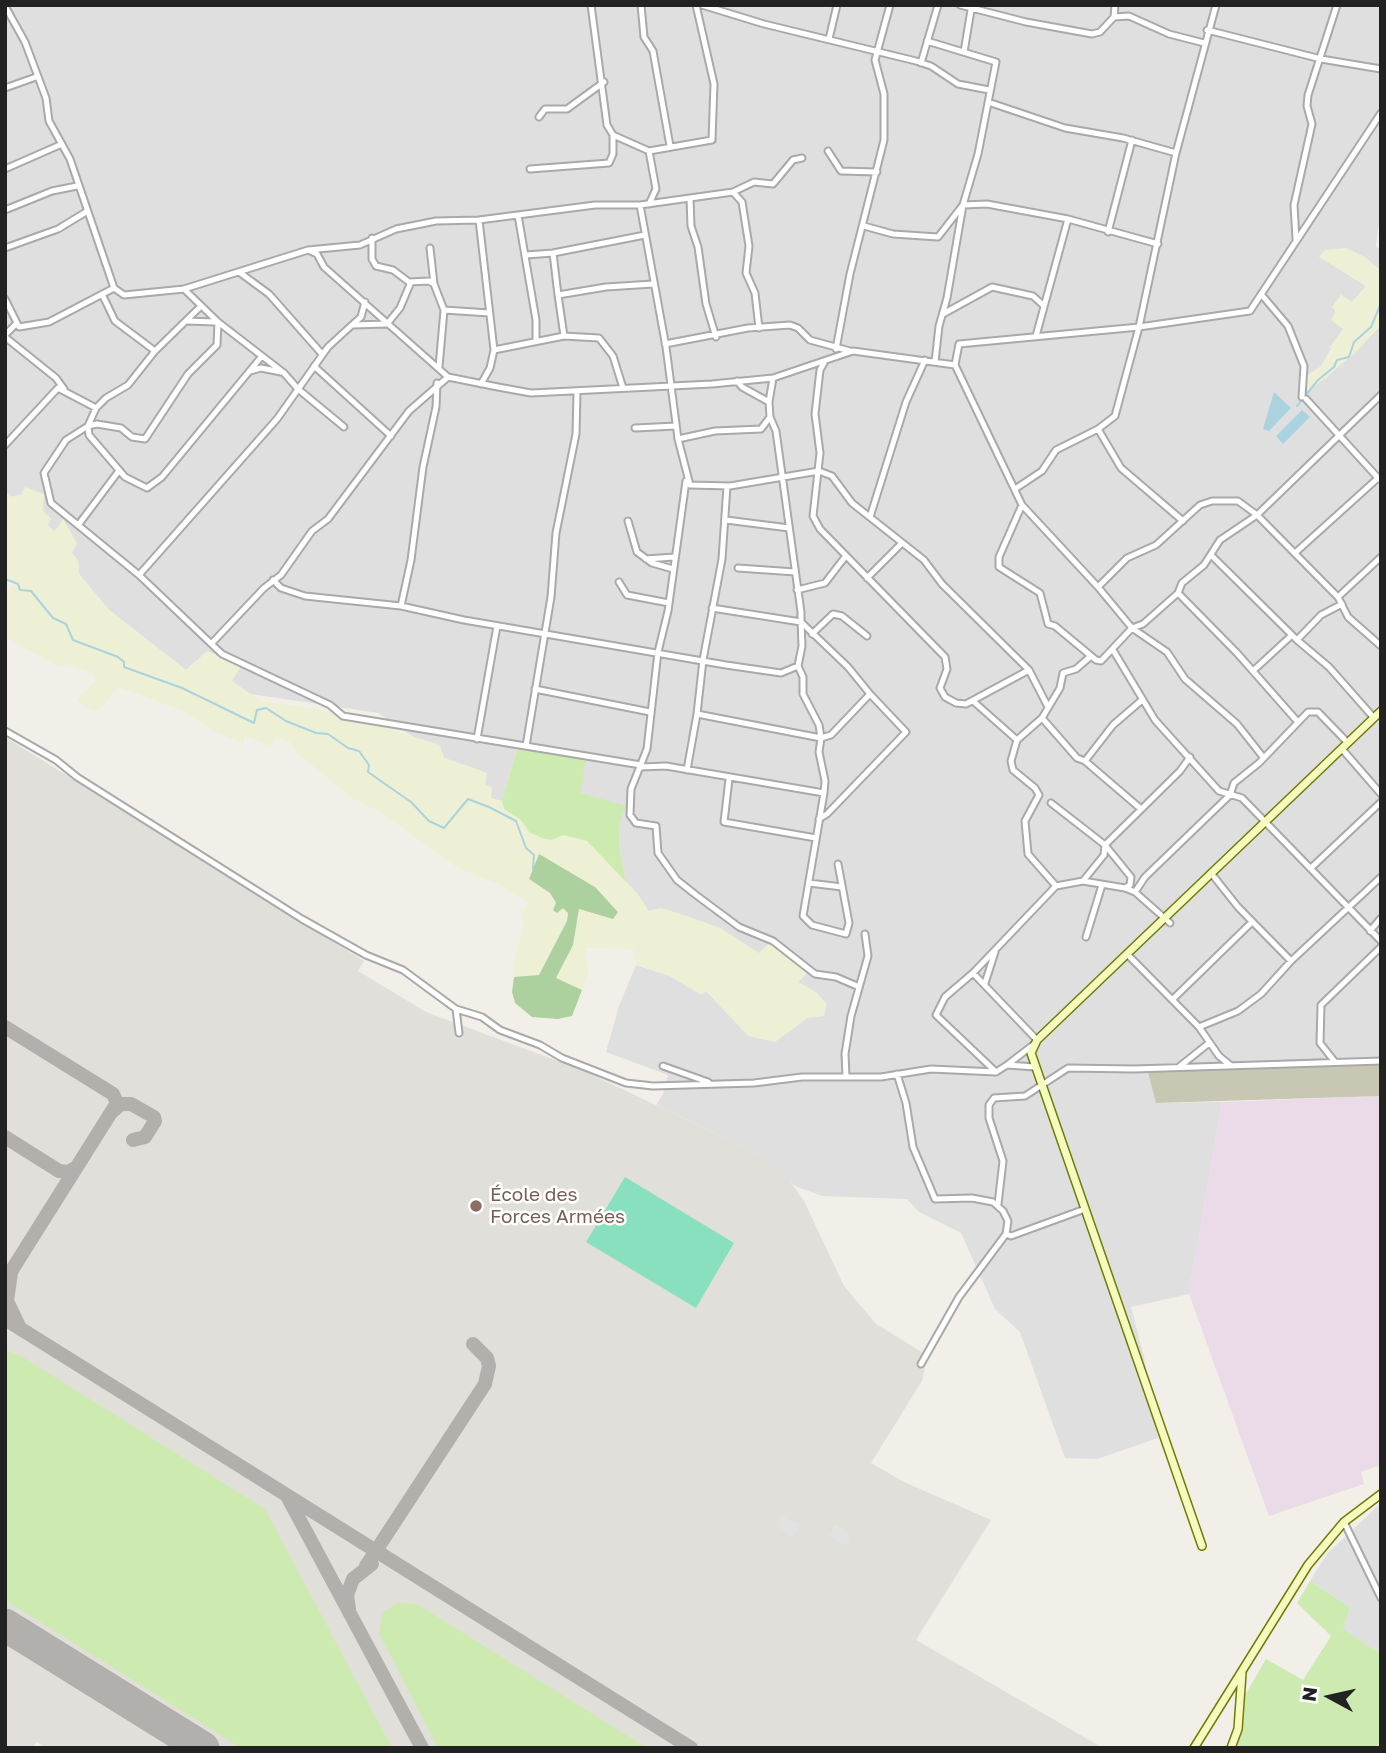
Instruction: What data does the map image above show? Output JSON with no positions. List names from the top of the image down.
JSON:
{
  "places": ["École des Forces Armées"],
  "north": "left"
}
